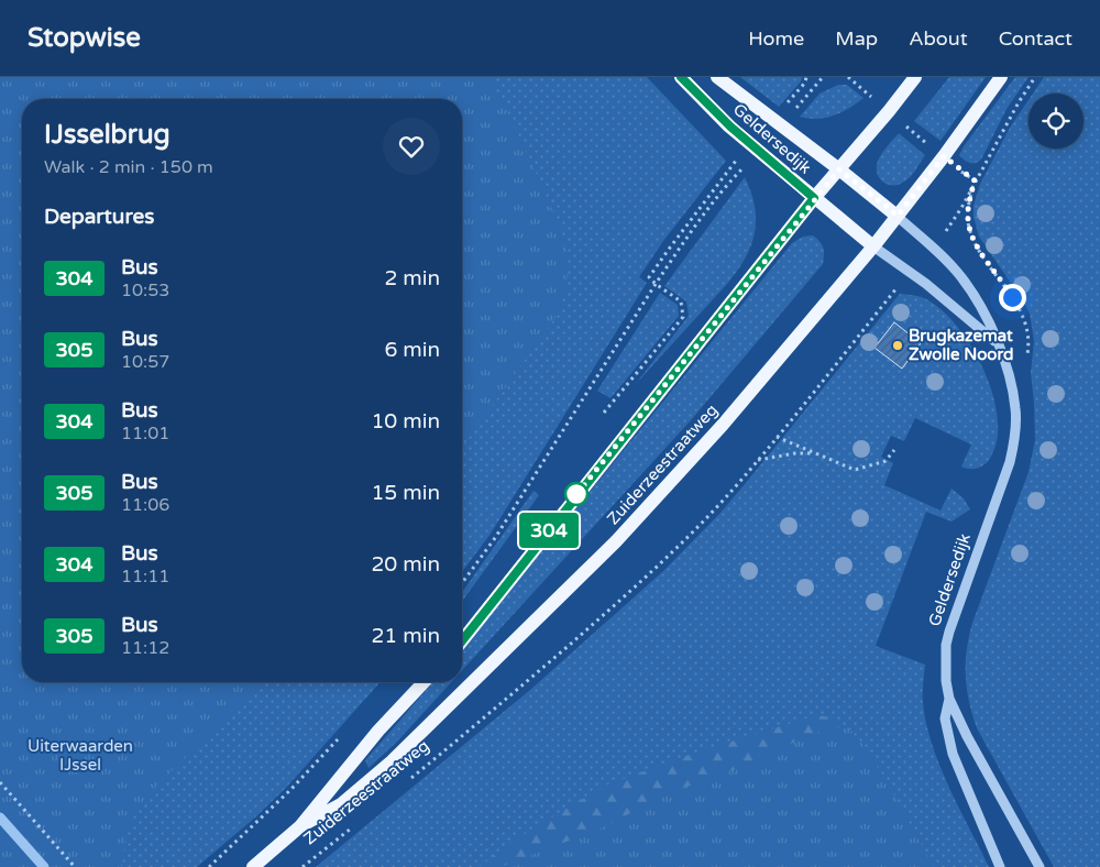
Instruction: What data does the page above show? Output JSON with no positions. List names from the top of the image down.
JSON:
{
  "streets": {
    "main road": ["Geldersedijk", "Zuiderzeestraatweg"]
  },
  "crossings": [
    ["Geldersedijk", "Zuiderzeestraatweg"]
  ],
  "parks": ["Uiterwaarden IJssel"],
  "places": ["Brugkazemat Zwolle Noord"],
  "lines": ["bus line 304"],
  "page": {
    "header": "Stopwise",
    "nav": [
      "Home",
      "Map",
      "About",
      "Contact"
    ],
    "on_map": "304",
    "heading": [
      ["IJsselbrug", "Walk · 2 min · 150 m"],
      "Departures"
    ],
    "list": [
      {
        "mark": "304",
        "name": "Bus",
        "note": "10:53",
        "value": "2 min"
      },
      {
        "mark": "305",
        "name": "Bus",
        "note": "10:57",
        "value": "6 min"
      },
      {
        "mark": "304",
        "name": "Bus",
        "note": "11:01",
        "value": "10 min"
      },
      {
        "mark": "305",
        "name": "Bus",
        "note": "11:06",
        "value": "15 min"
      },
      {
        "mark": "304",
        "name": "Bus",
        "note": "11:11",
        "value": "20 min"
      },
      {
        "mark": "305",
        "name": "Bus",
        "note": "11:12",
        "value": "21 min"
      }
    ]
  }
}
